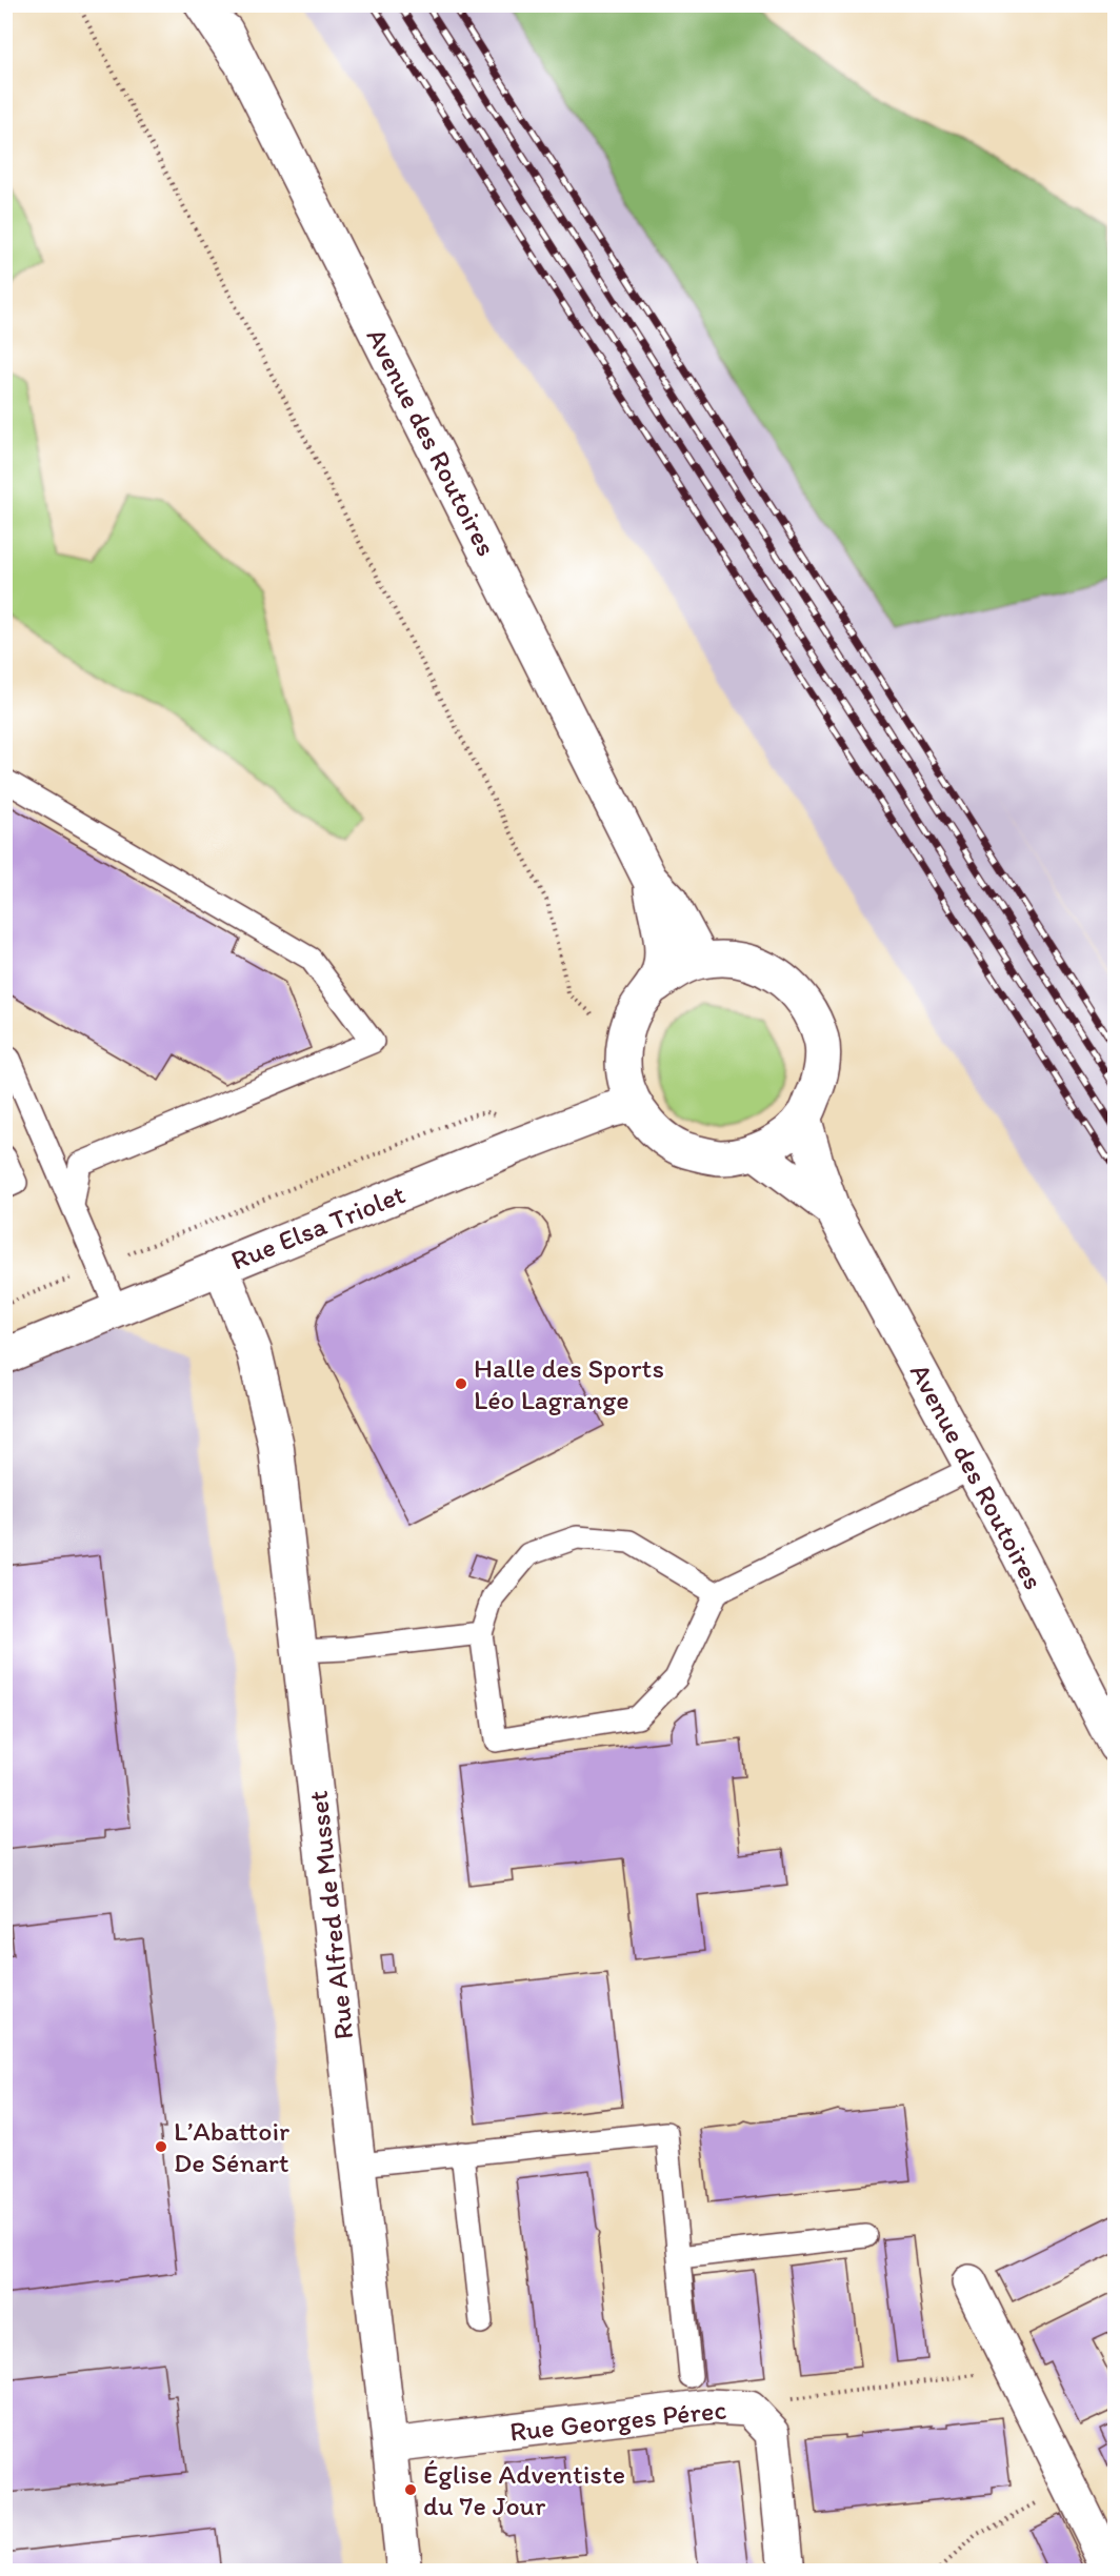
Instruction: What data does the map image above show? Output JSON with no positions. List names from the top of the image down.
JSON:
{
  "streets": {
    "main road": [
      "Avenue des Routoires",
      "Rue Elsa Triolet",
      "Rue Alfred de Musset",
      "Rue Georges Pérec"
    ]
  },
  "crossings": [
    ["Avenue des Routoires", "Rue Elsa Triolet"],
    ["Rue Elsa Triolet", "Rue Alfred de Musset"],
    ["Rue Alfred de Musset", "Rue Georges Pérec"]
  ],
  "places": ["Halle des Sports Léo Lagrange", "L’Abattoir De Sénart", "Église Adventiste du 7e Jour"]
}
